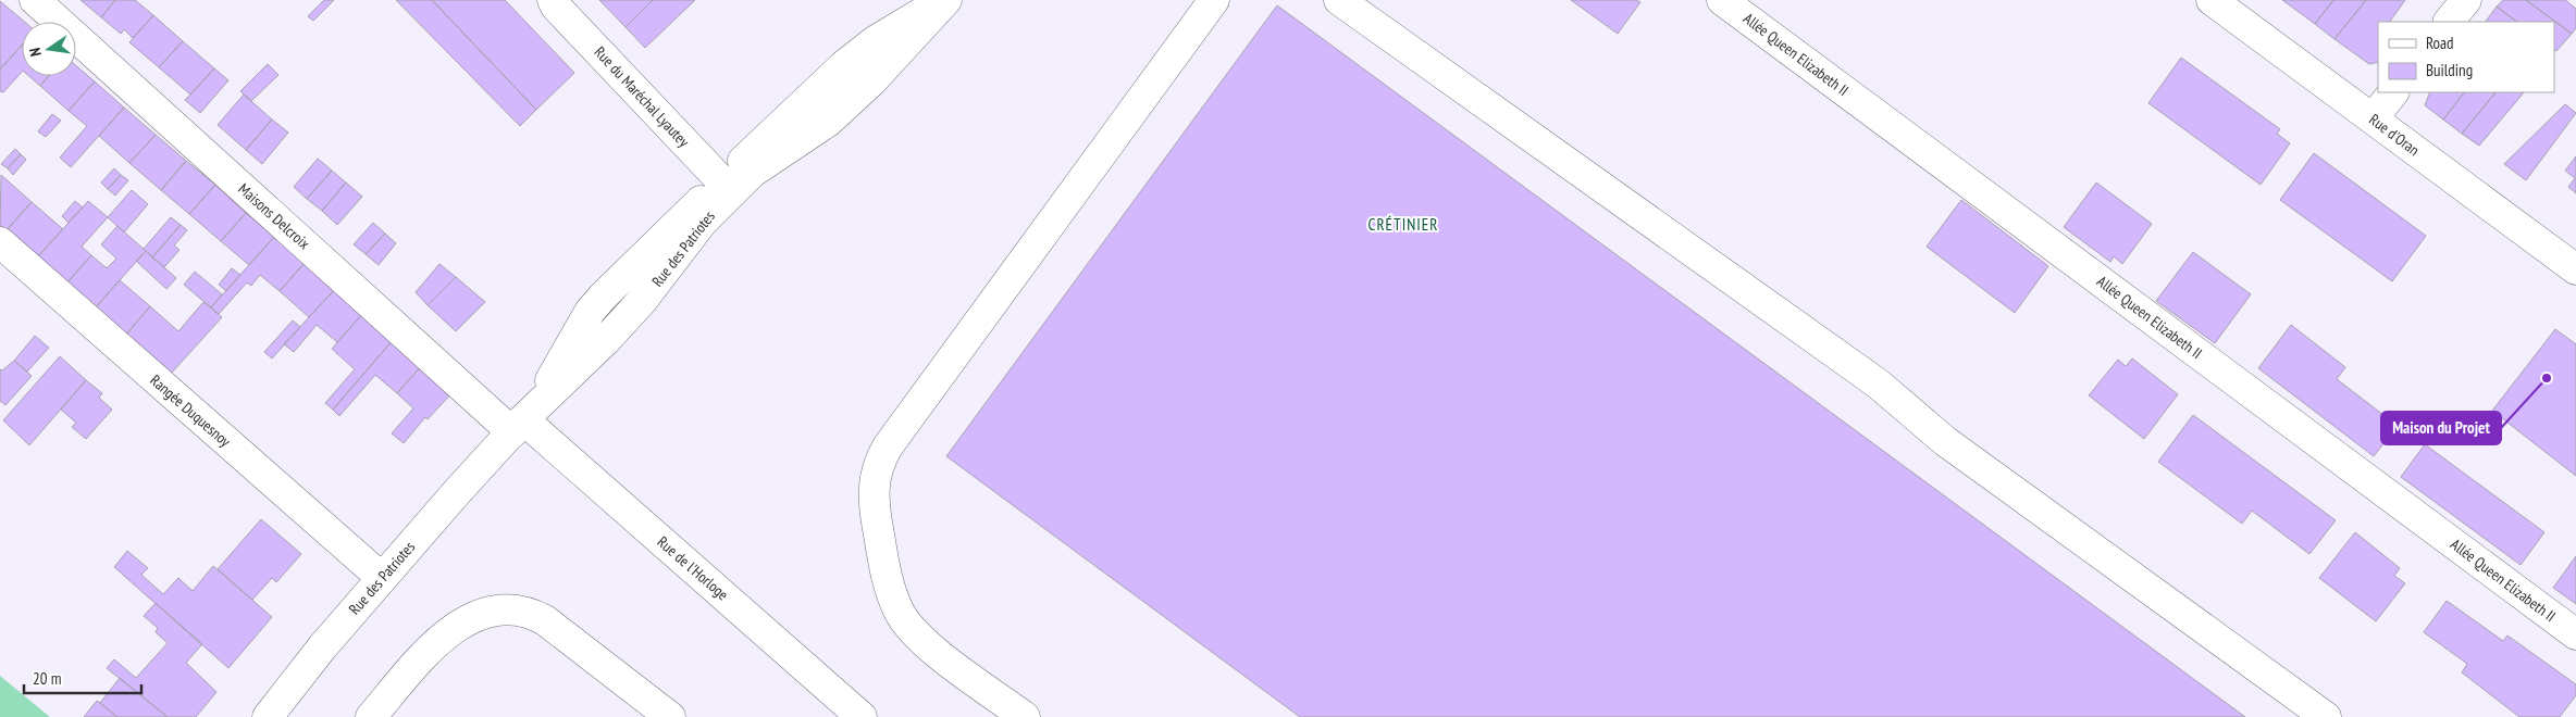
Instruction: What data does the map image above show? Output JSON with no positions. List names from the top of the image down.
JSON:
{
  "streets": {
    "street": [
      "Allée Queen Elizabeth II",
      "Rue du Maréchal Lyautey",
      "Rue d'Oran",
      "Maisons Delcroix",
      "Rue des Patriotes",
      "Rangée Duquesnoy",
      "Rue de l'Horloge"
    ]
  },
  "crossings": [
    ["Rue du Maréchal Lyautey", "Rue des Patriotes"],
    ["Maisons Delcroix", "Rue des Patriotes"],
    ["Maisons Delcroix", "Rue de l'Horloge"],
    ["Rue des Patriotes", "Rangée Duquesnoy"],
    ["Rue des Patriotes", "Rue de l'Horloge"]
  ],
  "districts": ["CRÉTINIER"],
  "places": ["Maison du Projet"],
  "legend": ["Road", "Building"],
  "scale_bar": "20 m",
  "north": "left"
}
